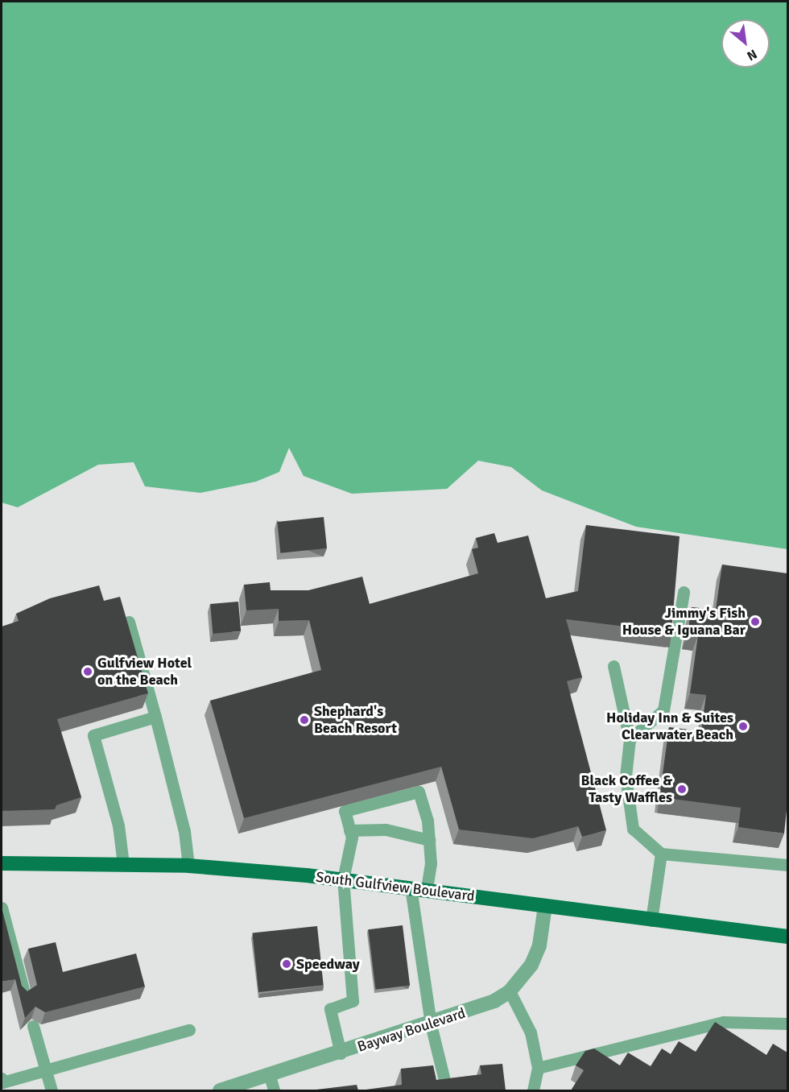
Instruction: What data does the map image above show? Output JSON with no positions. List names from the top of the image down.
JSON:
{
  "streets": {
    "main road": ["South Gulfview Boulevard"],
    "street": ["Bayway Boulevard"]
  },
  "crossings": [
    ["South Gulfview Boulevard", "Bayway Boulevard"]
  ],
  "places": [
    "Jimmy's Fish House & Iguana Bar",
    "Gulfview Hotel on the Beach",
    "Shephard's Beach Resort",
    "Holiday Inn & Suites Clearwater Beach",
    "Black Coffee & Tasty Waffles",
    "Speedway"
  ],
  "north": "bottom right"
}
